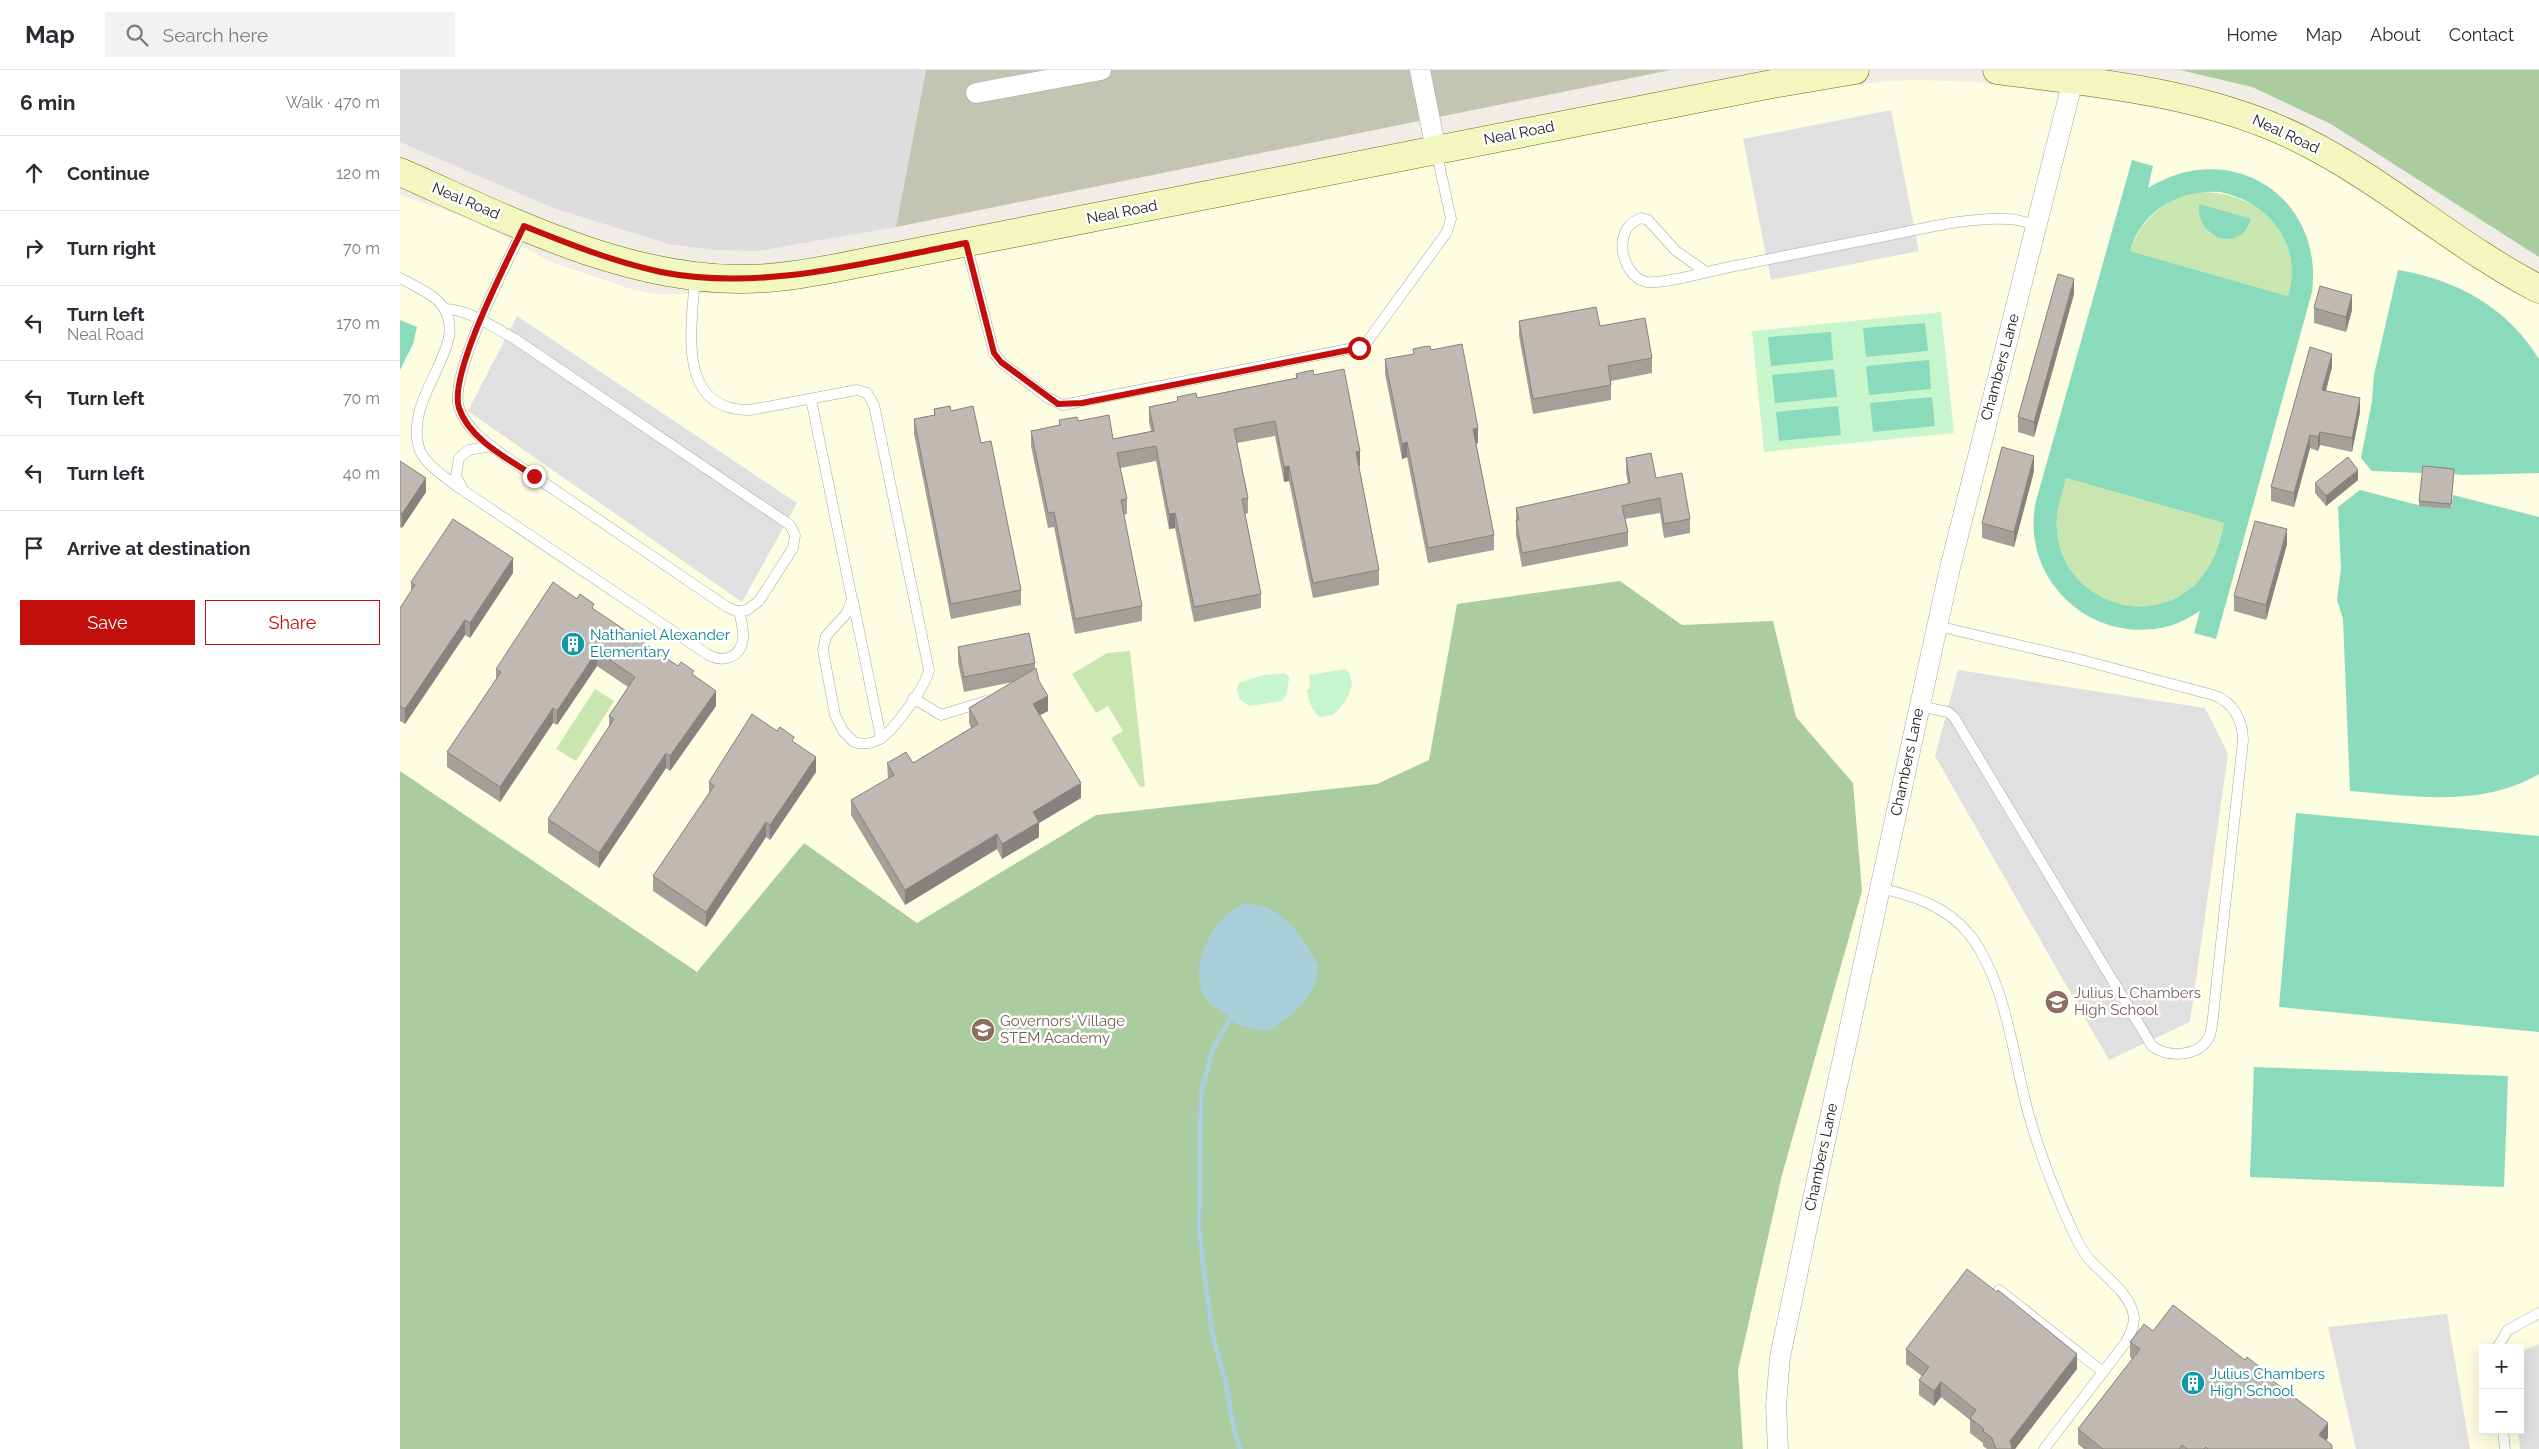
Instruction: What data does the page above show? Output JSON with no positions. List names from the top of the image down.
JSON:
{
  "streets": {
    "street": ["Neal Road", "Chambers Lane"]
  },
  "crossings": [
    ["Neal Road", "Chambers Lane"]
  ],
  "places": {
    "building": ["Nathaniel Alexander Elementary", "Julius Chambers High School"],
    "school or university": ["Julius L Chambers High School", "Governors' Village STEM Academy"]
  },
  "page": {
    "header": "Map",
    "search": "Search here",
    "nav": [
      "Home",
      "Map",
      "About",
      "Contact"
    ],
    "heading": ["6 min", "Walk · 470 m"],
    "list": [
      ["Continue", "120 m"],
      ["Turn right", "70 m"],
      ["Turn left", "Neal Road", "170 m"],
      ["Turn left", "70 m"],
      ["Turn left", "40 m"],
      "Arrive at destination"
    ],
    "buttons": ["Save", "Share"],
    "map_buttons": ["+", "−"]
  }
}
